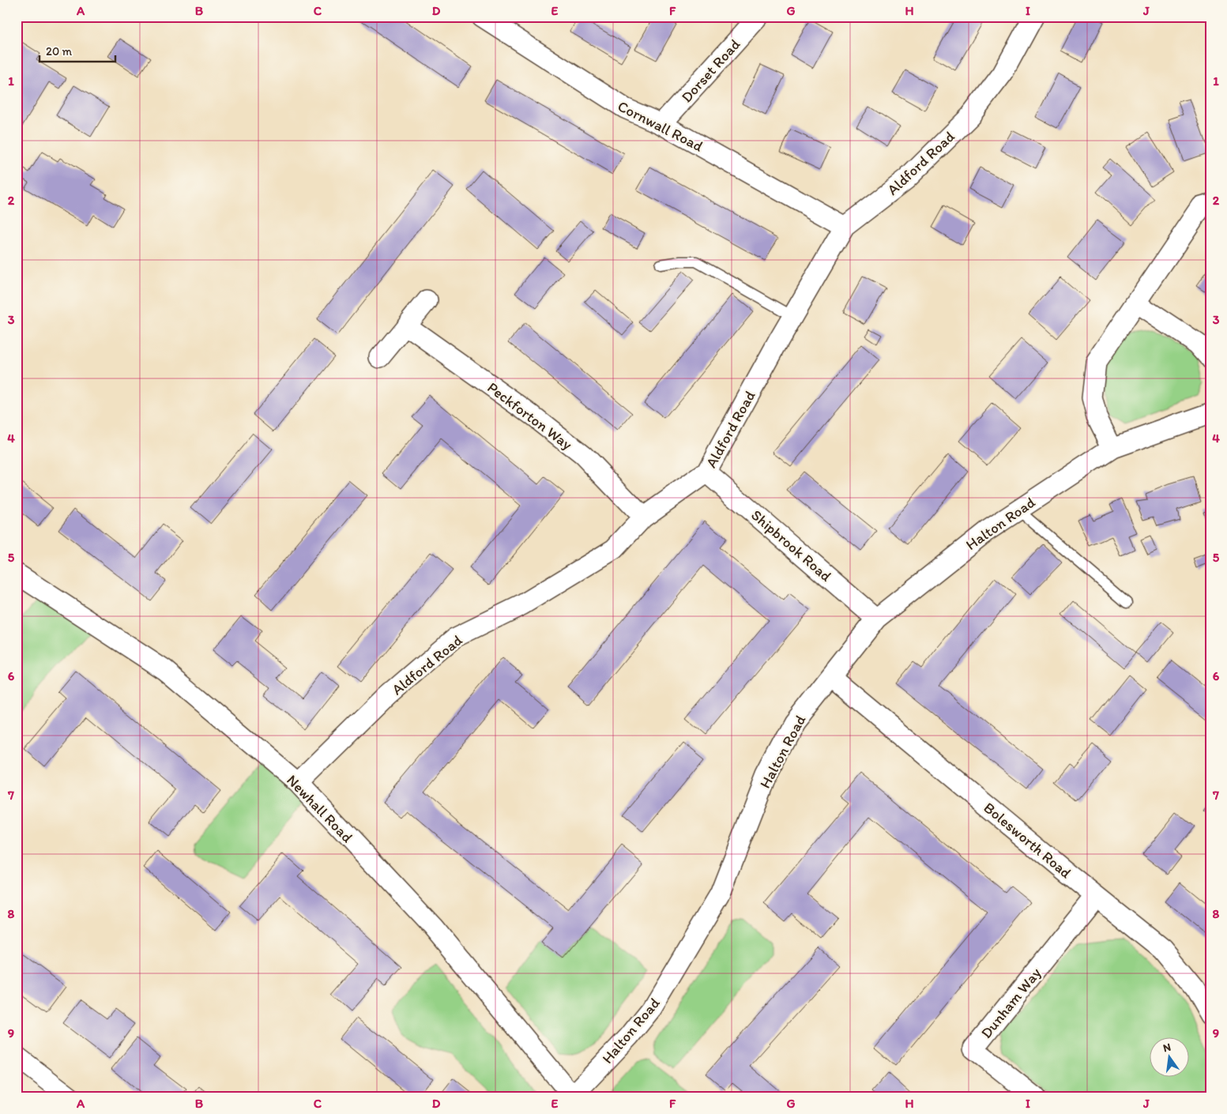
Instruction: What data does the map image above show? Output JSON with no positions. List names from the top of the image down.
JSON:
{
  "streets": {
    "street": [
      "Dorset Road",
      "Cornwall Road",
      "Aldford Road",
      "Peckforton Way",
      "Halton Road",
      "Shipbrook Road",
      "Newhall Road",
      "Bolesworth Road",
      "Dunham Way"
    ]
  },
  "crossings": [
    ["Dorset Road", "Cornwall Road"],
    ["Cornwall Road", "Aldford Road"],
    ["Aldford Road", "Peckforton Way"],
    ["Aldford Road", "Shipbrook Road"],
    ["Aldford Road", "Newhall Road"],
    ["Halton Road", "Shipbrook Road"],
    ["Halton Road", "Newhall Road"],
    ["Halton Road", "Bolesworth Road"],
    ["Bolesworth Road", "Dunham Way"]
  ],
  "scale_bar": "20 m",
  "north": "top",
  "grid": {
    "columns": [
      "A",
      "B",
      "C",
      "D",
      "E",
      "F",
      "G",
      "H",
      "I",
      "J"
    ],
    "rows": [
      "1",
      "2",
      "3",
      "4",
      "5",
      "6",
      "7",
      "8",
      "9"
    ]
  }
}
